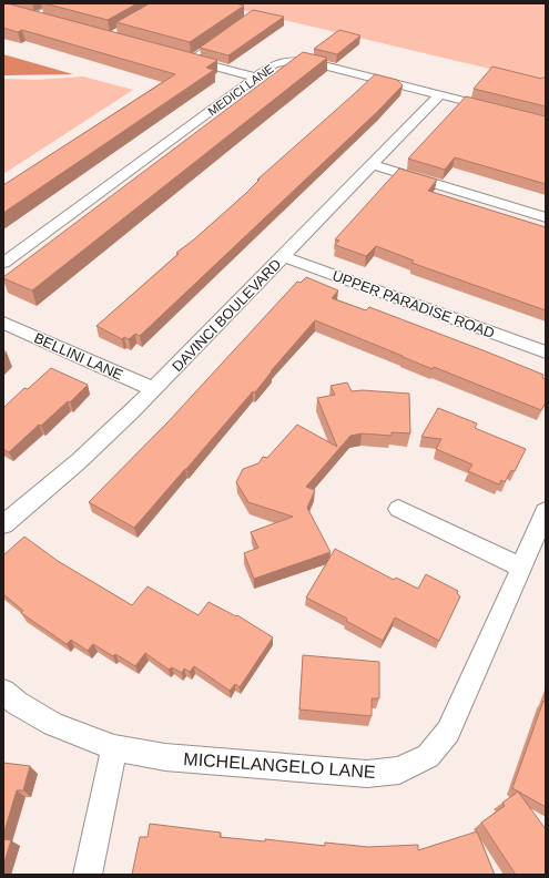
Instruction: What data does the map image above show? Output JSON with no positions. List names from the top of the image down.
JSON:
{
  "streets": {
    "street": [
      "MEDICI LANE",
      "UPPER PARADISE ROAD",
      "DAVINCI BOULEVARD",
      "BELLINI LANE",
      "MICHELANGELO LANE"
    ]
  },
  "crossings": [
    ["MEDICI LANE", "DAVINCI BOULEVARD"],
    ["UPPER PARADISE ROAD", "DAVINCI BOULEVARD"],
    ["DAVINCI BOULEVARD", "BELLINI LANE"]
  ]
}
